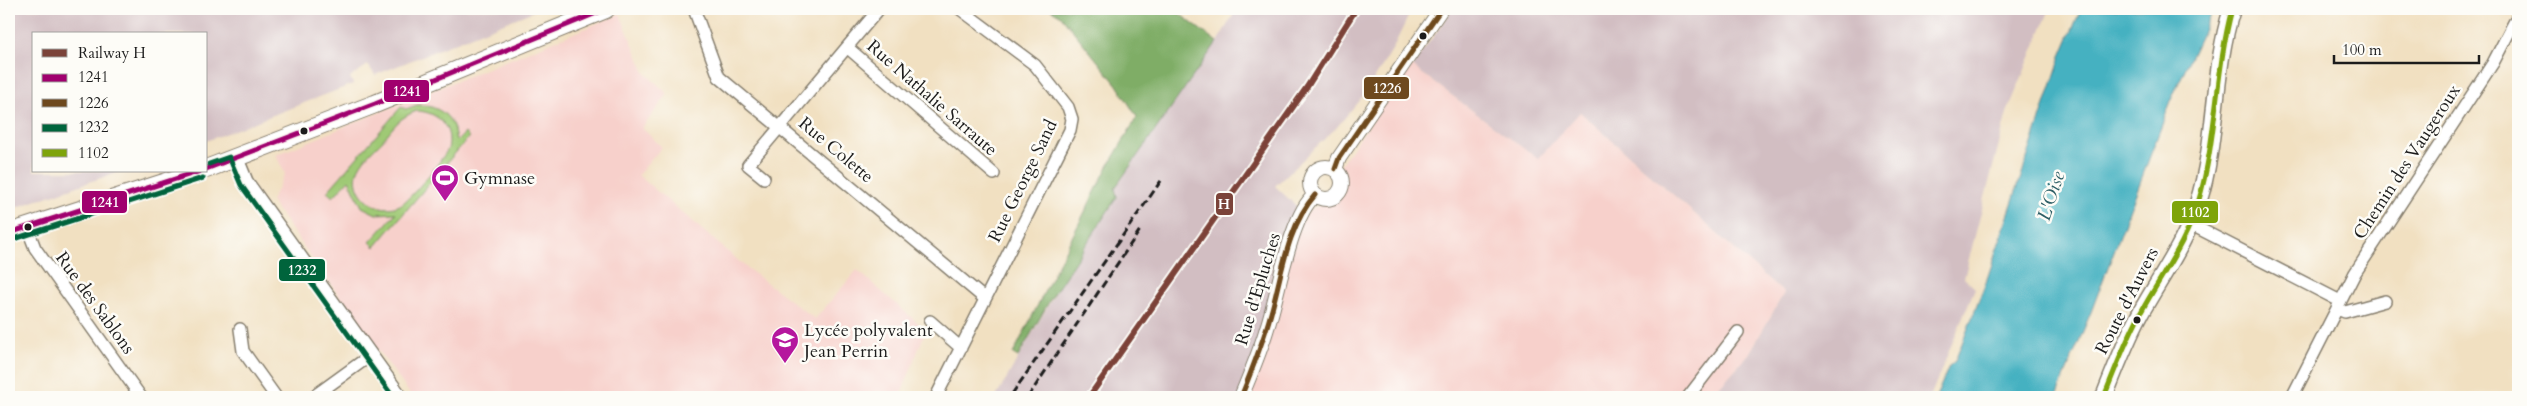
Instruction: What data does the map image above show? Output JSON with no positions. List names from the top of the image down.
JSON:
{
  "streets": {
    "main road": ["Route d'Auvers"],
    "street": [
      "Rue Nathalie Sarraute",
      "Rue Colette",
      "Chemin des Vaugeroux",
      "Rue George Sand",
      "Rue d'Epluches",
      "Rue des Sablons"
    ]
  },
  "crossings": [
    ["Rue Colette", "Rue George Sand"]
  ],
  "water": ["L'Oise"],
  "places": {
    "sports": ["Gymnase"],
    "school or university": ["Lycée polyvalent Jean Perrin"]
  },
  "lines": [
    "rail line H",
    "transit line 1241",
    "transit line 1226",
    "transit line 1102",
    "transit line 1232"
  ],
  "legend": [
    "Railway H",
    "1241",
    "1226",
    "1232",
    "1102"
  ],
  "scale_bar": "100 m"
}
